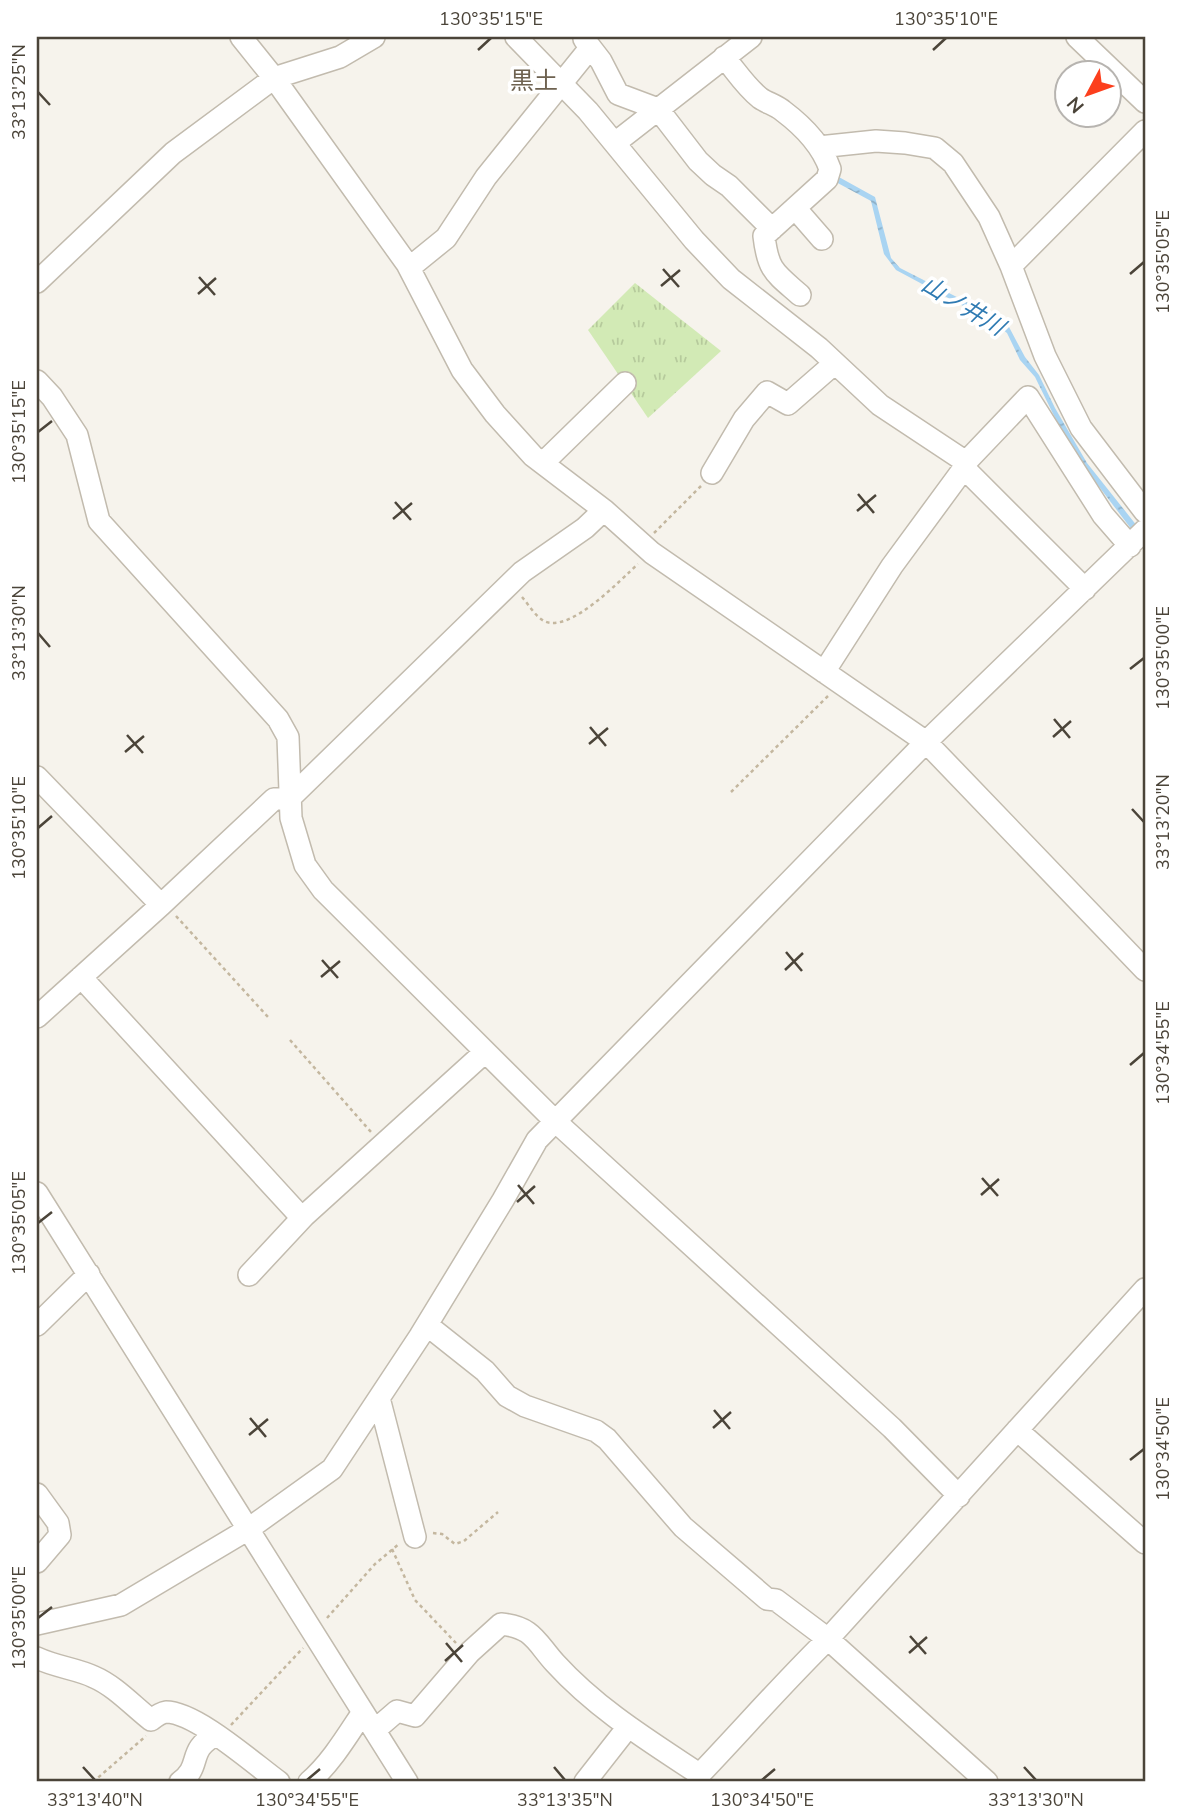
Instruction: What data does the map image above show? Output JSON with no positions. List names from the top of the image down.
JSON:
{
  "districts": ["黒土"],
  "water": ["山ノ井川"],
  "north": "bottom left",
  "coordinates": [
    "130°35'15\"E",
    "130°35'10\"E",
    "33°13'25\"N",
    "130°35'05\"E",
    "33°13'30\"N",
    "130°35'00\"E",
    "33°13'20\"N",
    "130°34'55\"E",
    "130°34'50\"E",
    "33°13'40\"N",
    "33°13'35\"N"
  ]
}
